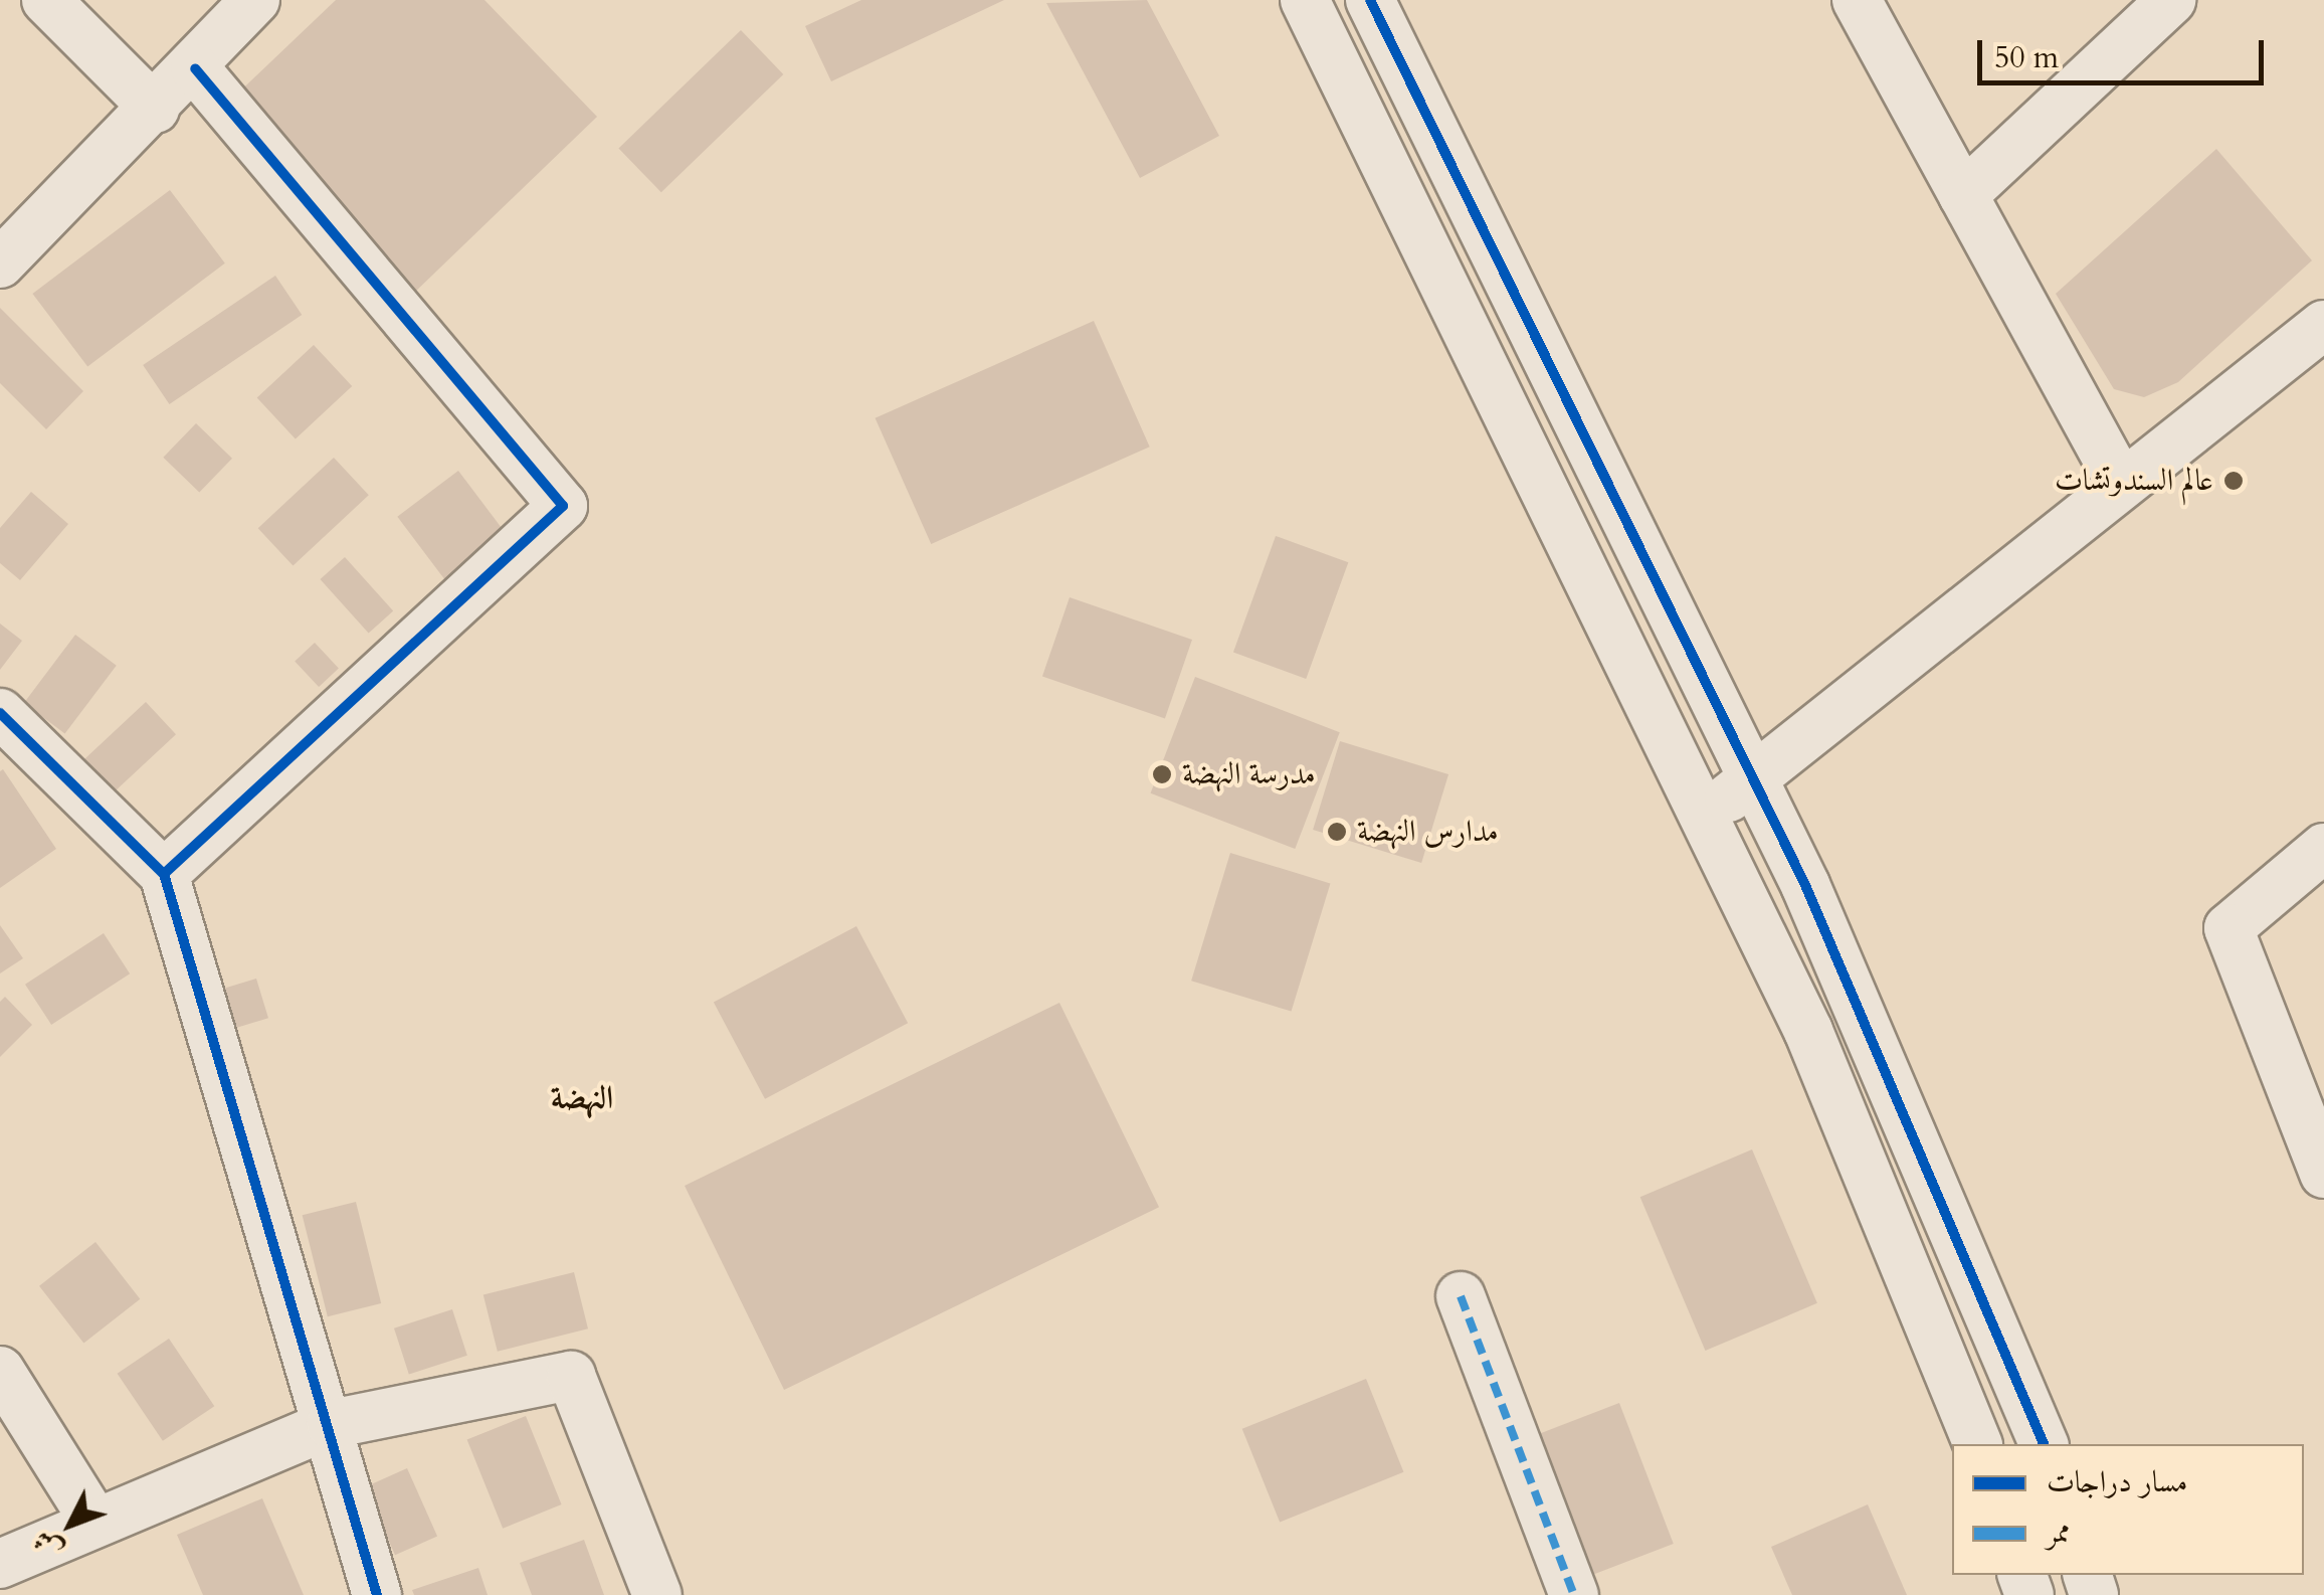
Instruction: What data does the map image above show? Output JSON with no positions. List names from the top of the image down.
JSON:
{
  "districts": ["النهضة"],
  "places": ["عالم السندوتشات", "مدرسة النهضة", "مدارس النهضة"],
  "legend": ["مسار دراجات", "ممر"],
  "scale_bar": "50 m",
  "north": "bottom left"
}
